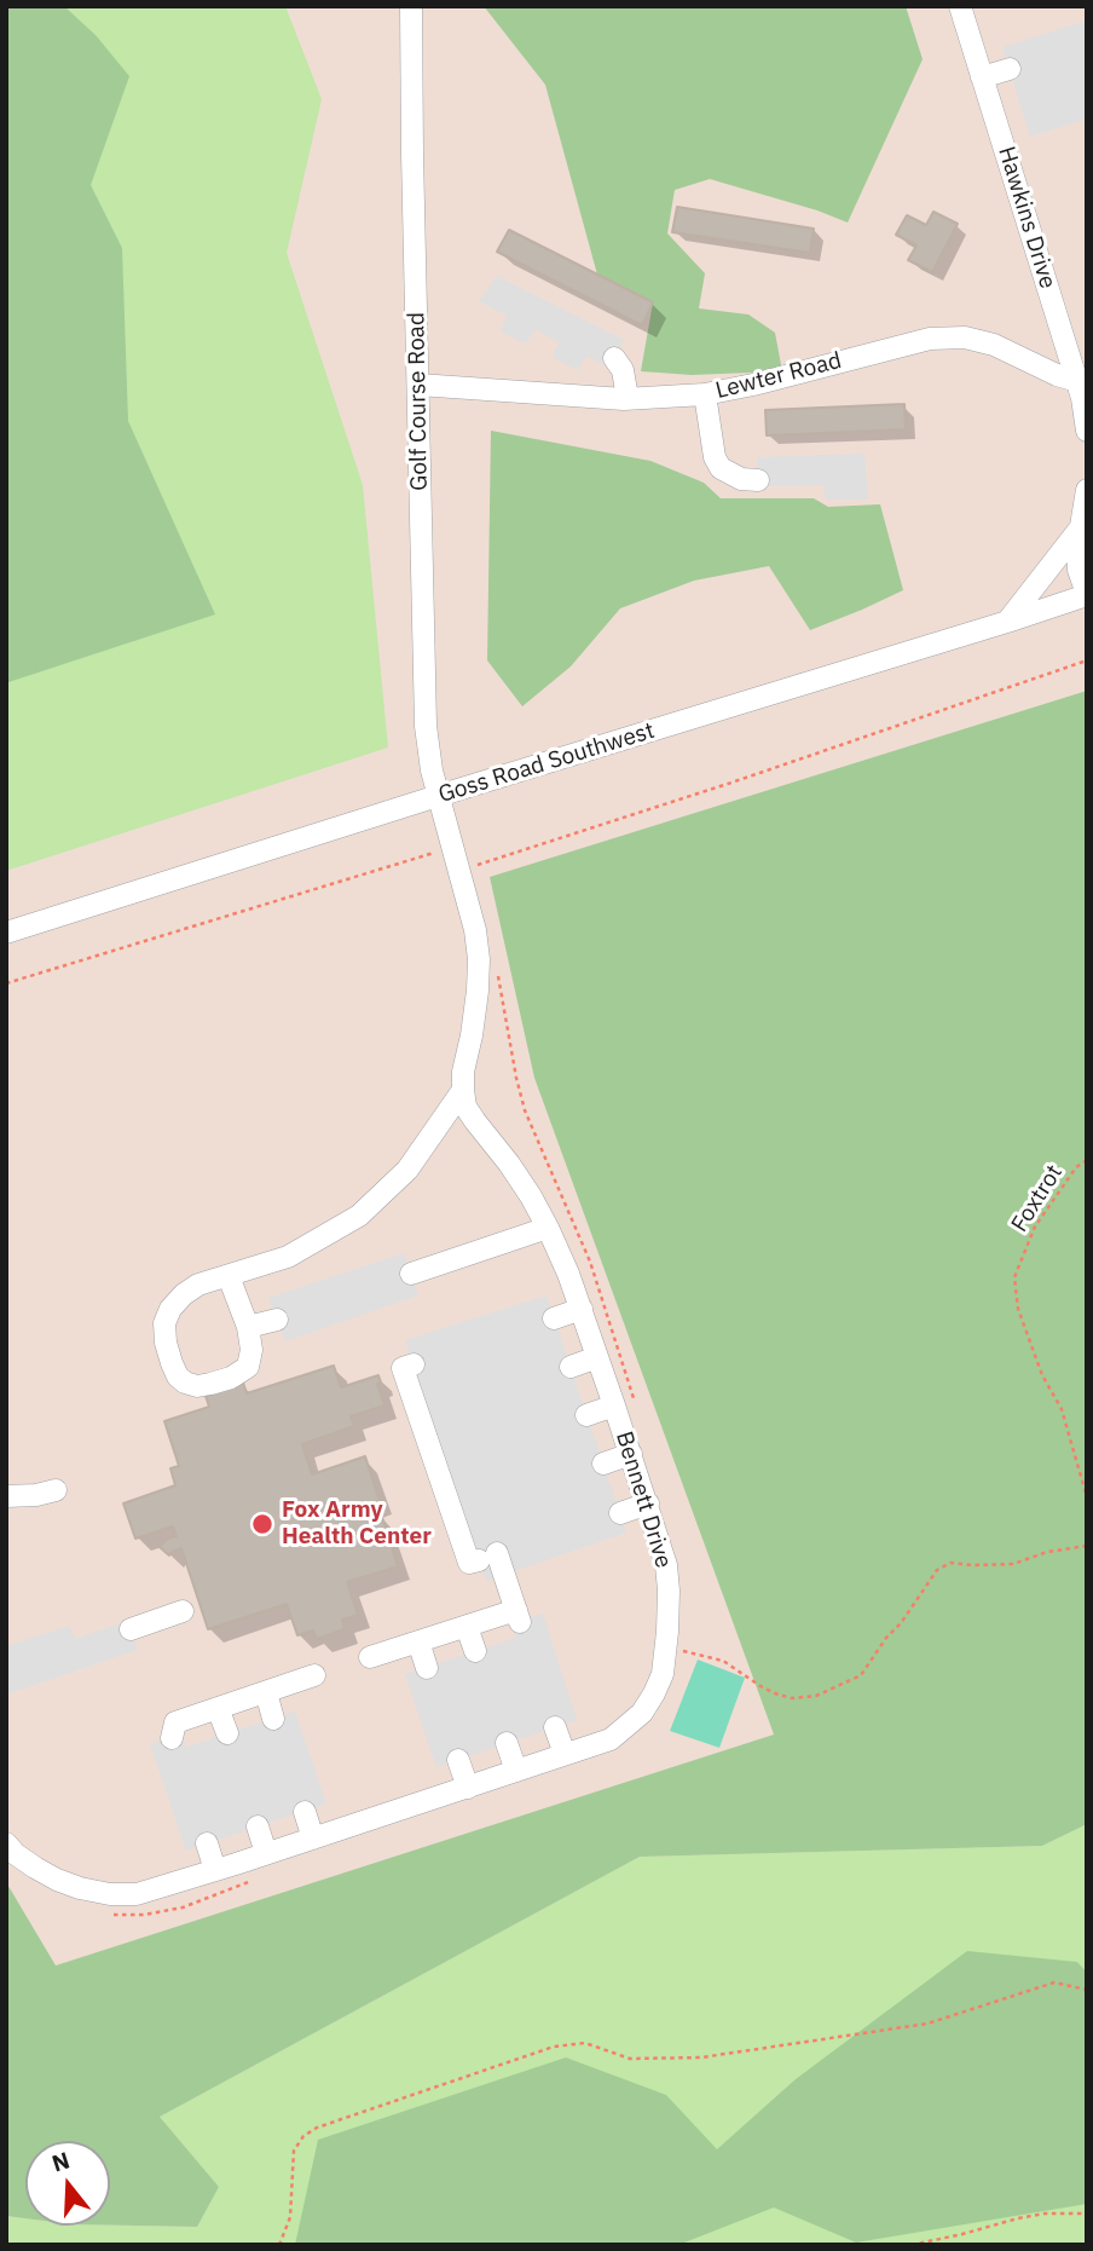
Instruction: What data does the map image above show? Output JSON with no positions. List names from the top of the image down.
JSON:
{
  "streets": {
    "street": [
      "Hawkins Drive",
      "Lewter Road",
      "Golf Course Road",
      "Goss Road Southwest",
      "Bennett Drive"
    ],
    "path": ["Foxtrot"]
  },
  "crossings": [
    ["Hawkins Drive", "Lewter Road"],
    ["Lewter Road", "Golf Course Road"],
    ["Golf Course Road", "Goss Road Southwest"]
  ],
  "places": ["Fox Army Health Center"],
  "north": "top"
}
